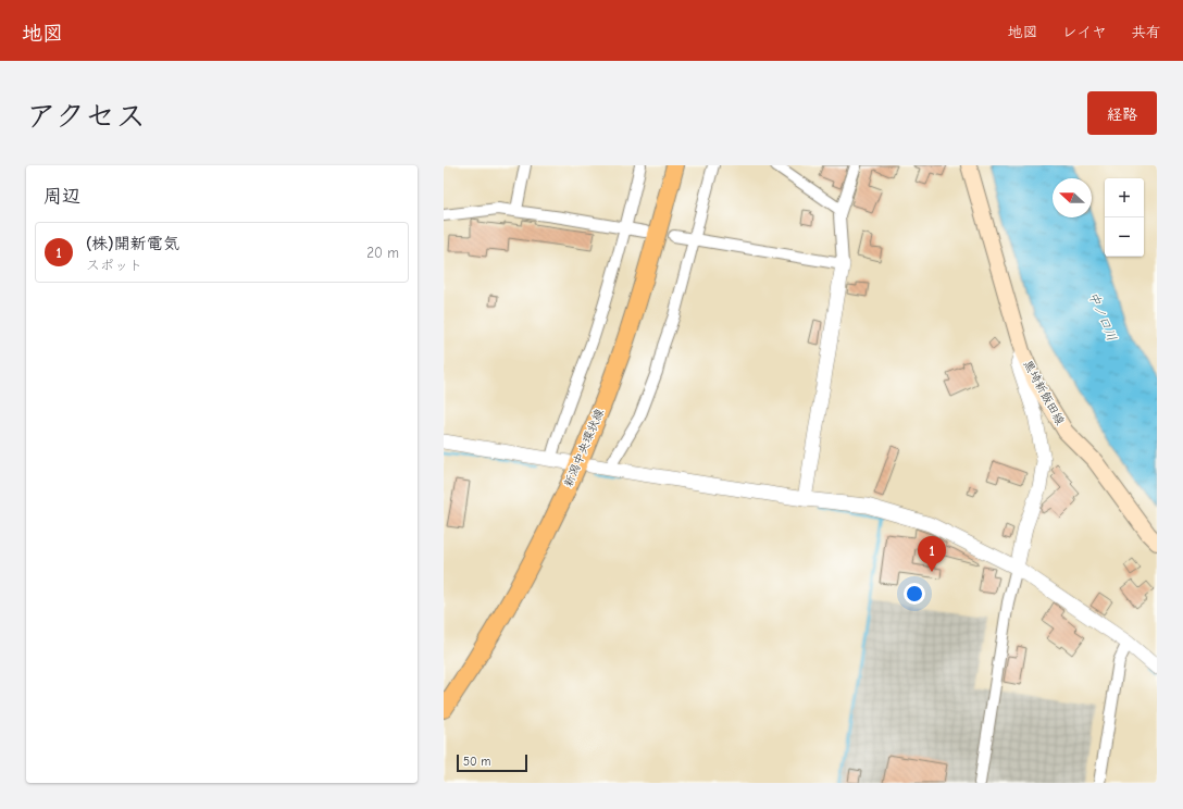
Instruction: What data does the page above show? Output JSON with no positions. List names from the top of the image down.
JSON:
{
  "streets": {
    "main road": ["黒埼新飯田線", "新潟中央環状線"]
  },
  "water": ["中ノ口川"],
  "scale_bar": "50 m",
  "north": "left",
  "page": {
    "header": "地図",
    "nav": ["地図", "レイヤ", "共有"],
    "title": "アクセス",
    "buttons": "経路",
    "heading": "周辺",
    "map_buttons": ["+", "−"],
    "list": [
      {
        "mark": "1",
        "name": "(株)開新電気",
        "note": "スポット",
        "value": "20 m"
      }
    ],
    "pins": "1",
    "scale": "50 m"
  }
}
